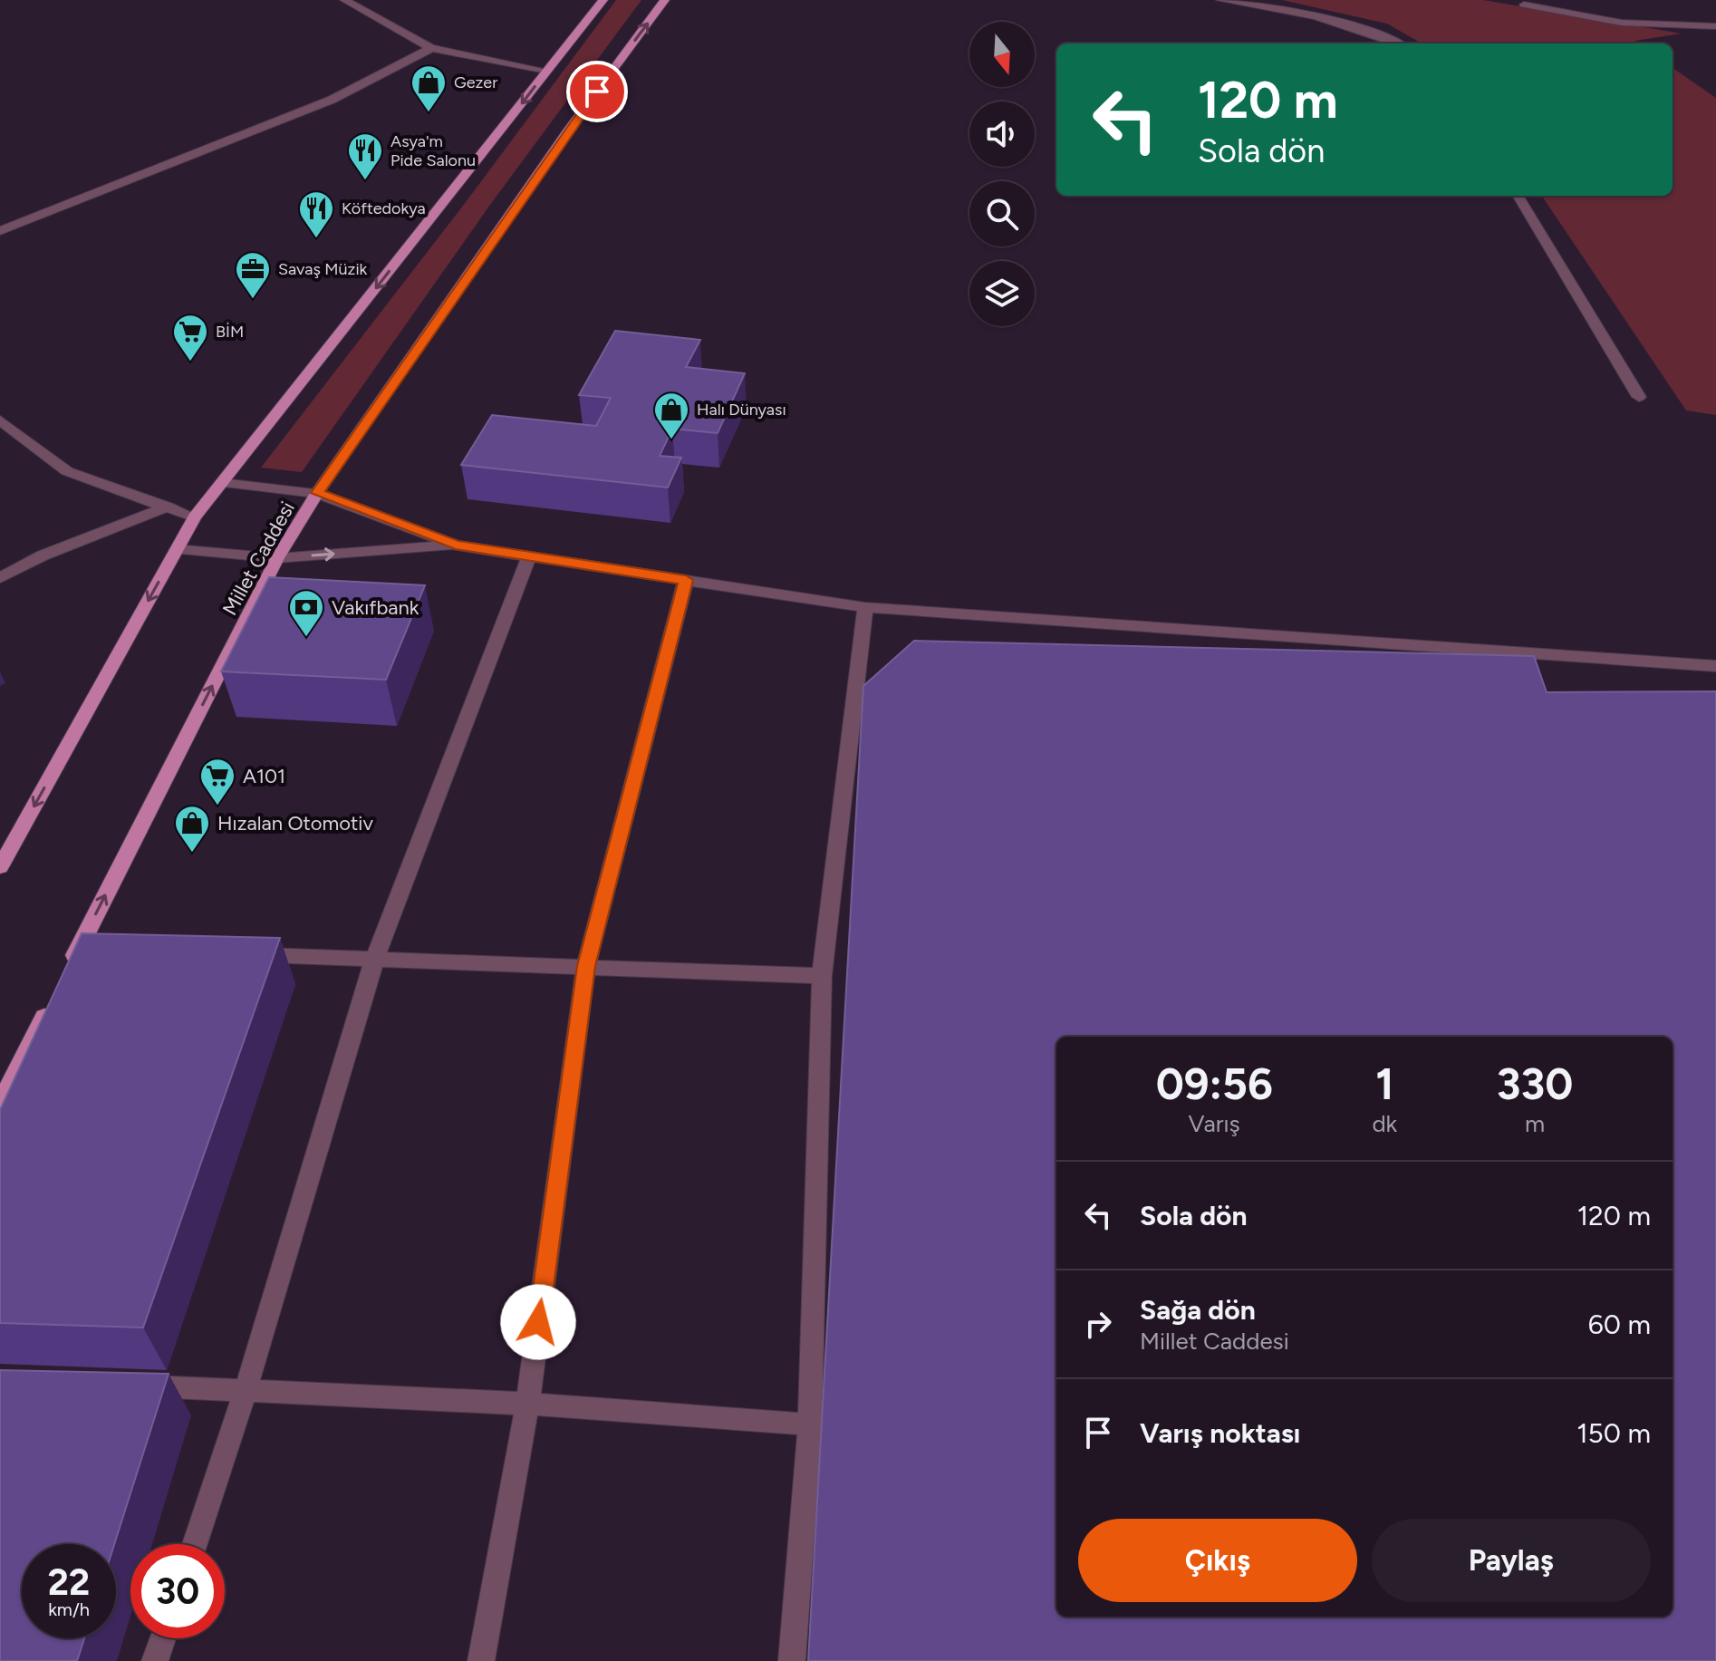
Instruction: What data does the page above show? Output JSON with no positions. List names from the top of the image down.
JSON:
{
  "streets": {
    "main road": ["Millet Caddesi"]
  },
  "places": {
    "shop": ["Gezer", "Halı Dünyası", "Hızalan Otomotiv"],
    "restaurant": ["Asya'm Pide Salonu", "Köftedokya"],
    "office": ["Savaş Müzik"],
    "supermarket": ["BİM", "A101"],
    "bank": ["Vakıfbank"]
  },
  "north": "bottom",
  "page": {
    "turn": ["120 m", "Sola dön"],
    "eta": [
      "09:56",
      "Varış",
      "1",
      "dk",
      "330",
      "m"
    ],
    "list": [
      {
        "name": "Sola dön",
        "value": "120 m"
      },
      {
        "name": "Sağa dön",
        "note": "Millet Caddesi",
        "value": "60 m"
      },
      {
        "name": "Varış noktası",
        "value": "150 m"
      }
    ],
    "buttons": ["Çıkış", "Paylaş"],
    "speed": "22 km/h",
    "limit": "30"
  }
}
